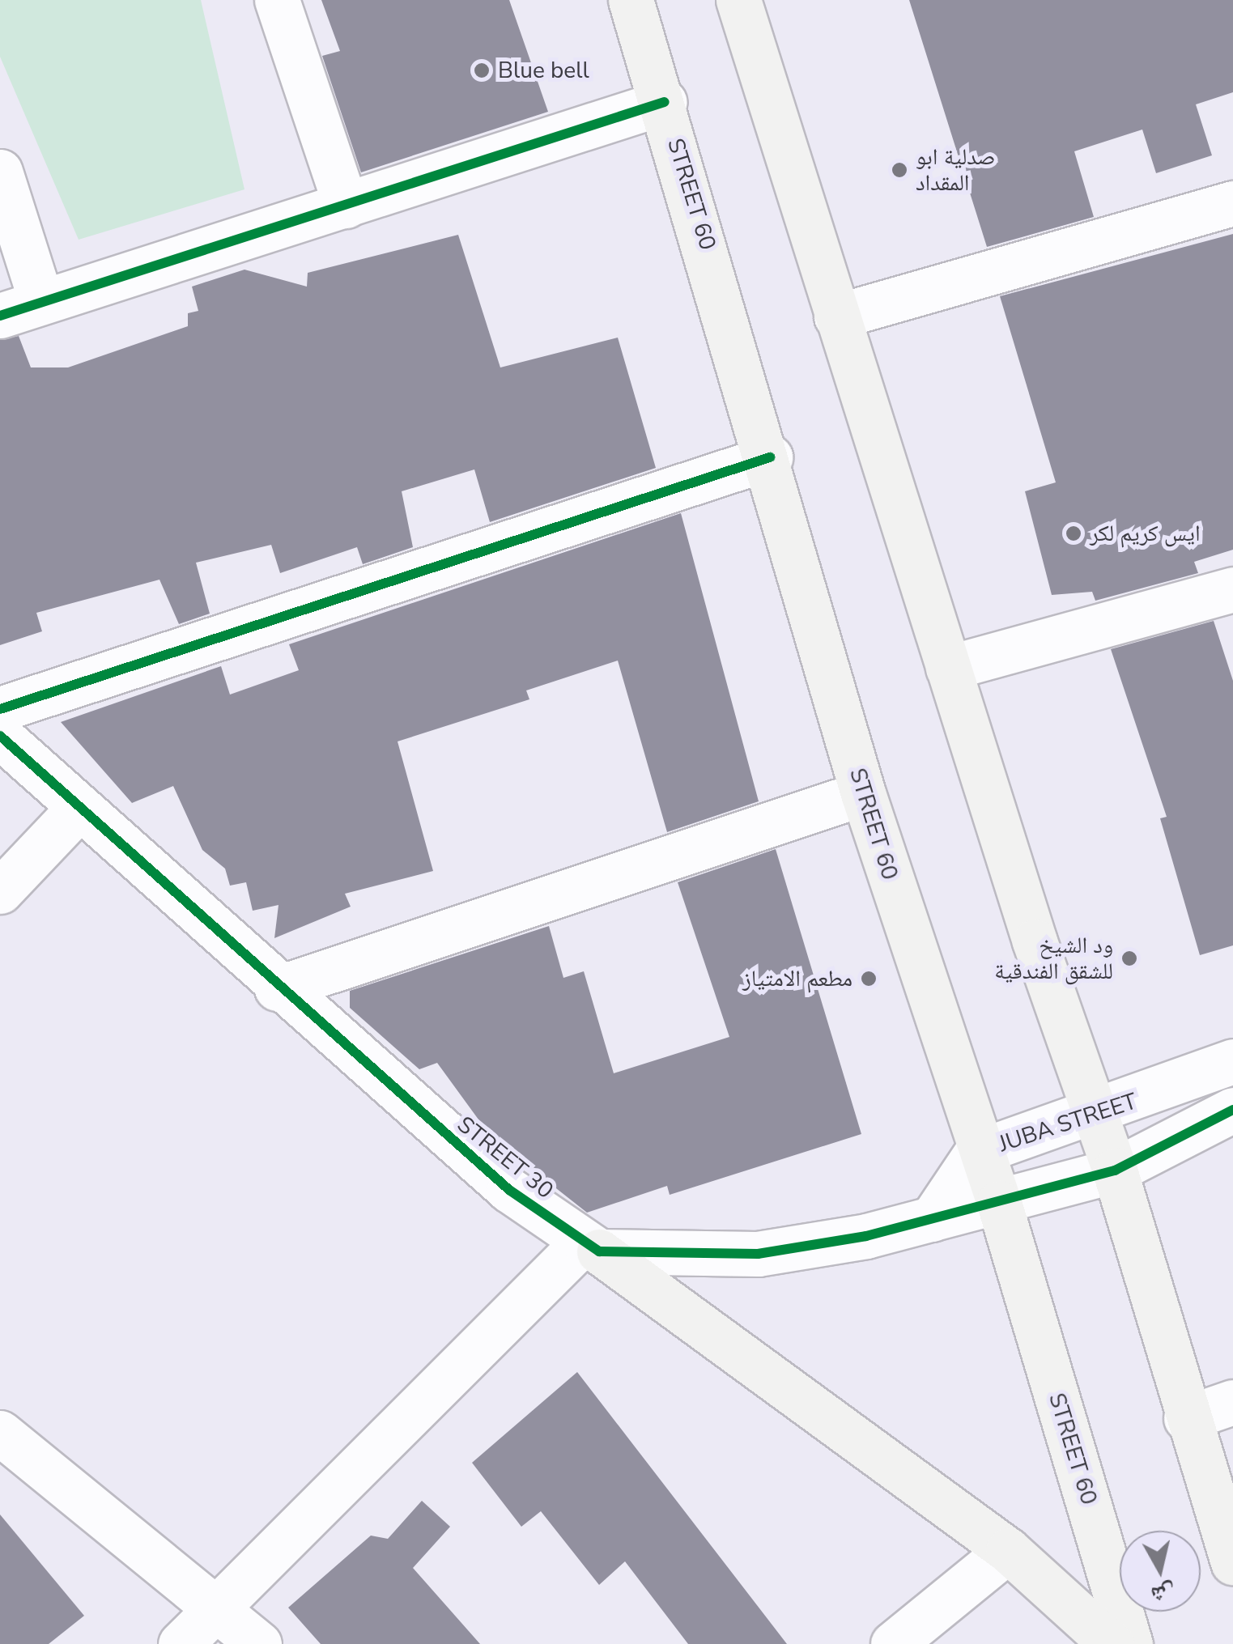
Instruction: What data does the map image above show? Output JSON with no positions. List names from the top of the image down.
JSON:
{
  "streets": {
    "main road": ["STREET 60"],
    "street": ["JUBA STREET", "STREET 30"]
  },
  "crossings": [
    ["STREET 60", "JUBA STREET"]
  ],
  "places": [
    "Blue bell",
    "صدلية ابو المقداد",
    "ايس كريم لكر",
    "ود الشيخ للشقق الفندقية",
    "مطعم الامتياز"
  ],
  "north": "bottom"
}
